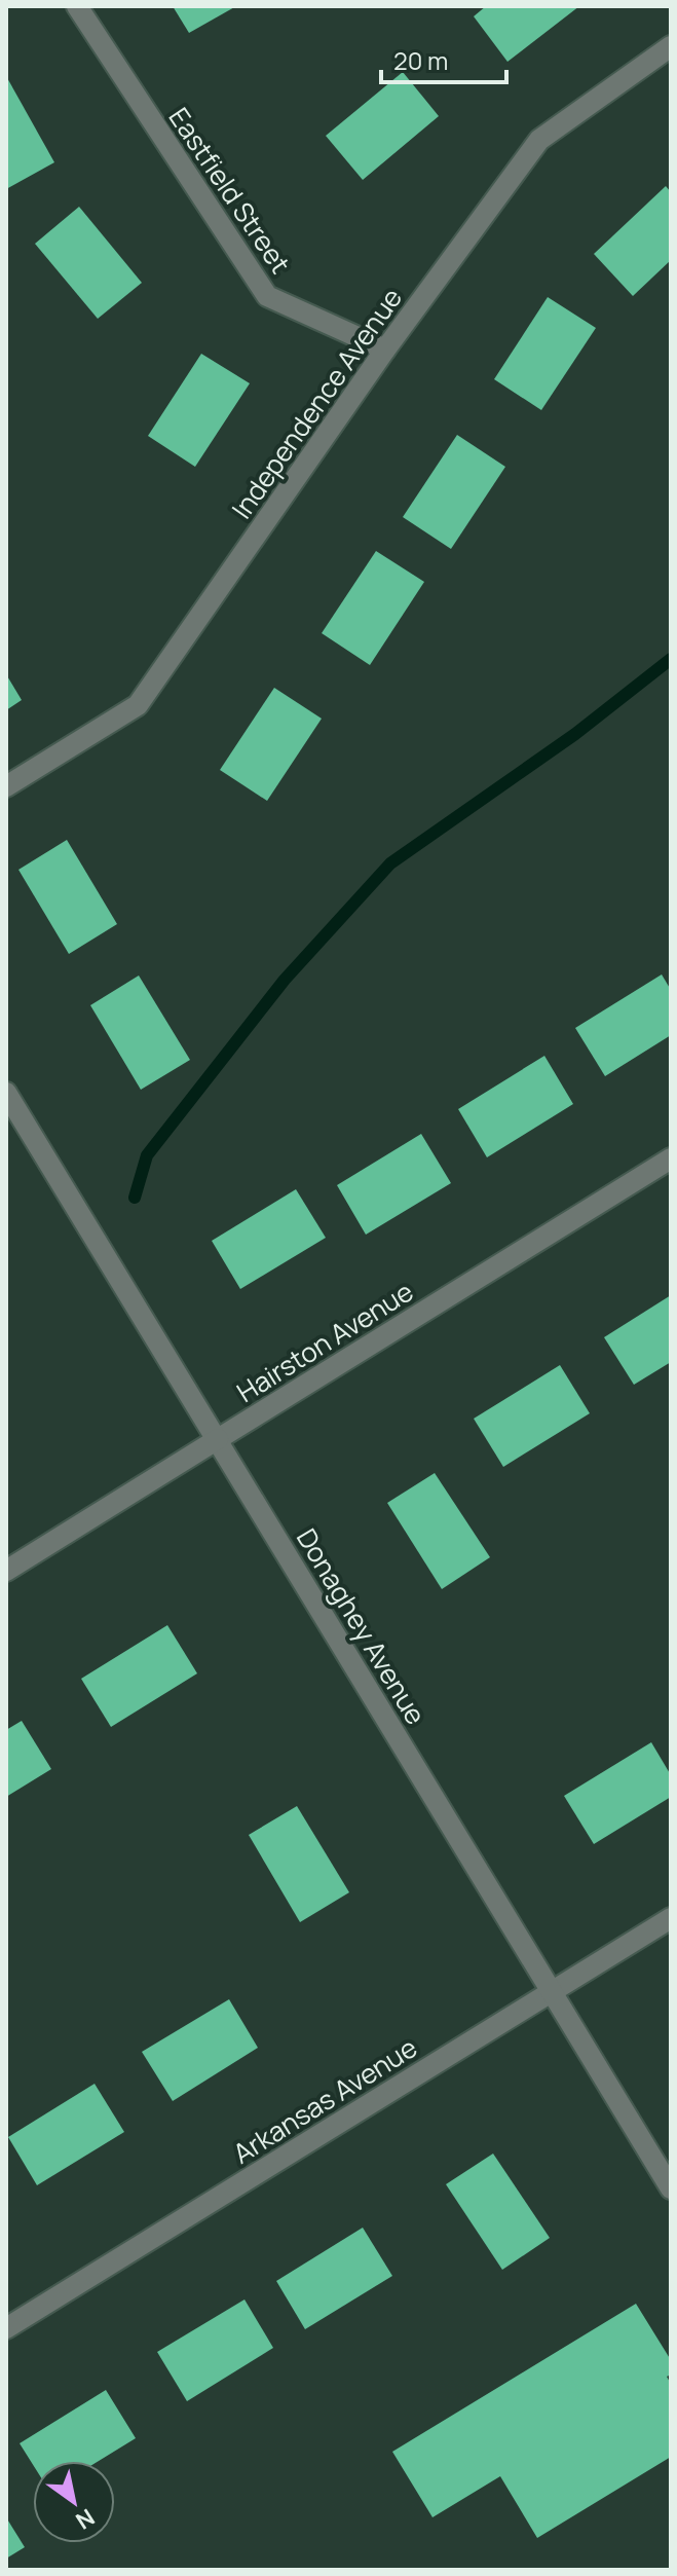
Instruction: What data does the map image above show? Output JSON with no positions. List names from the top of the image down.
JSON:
{
  "streets": {
    "street": [
      "Eastfield Street",
      "Independence Avenue",
      "Hairston Avenue",
      "Donaghey Avenue",
      "Arkansas Avenue"
    ]
  },
  "crossings": [
    ["Eastfield Street", "Independence Avenue"],
    ["Hairston Avenue", "Donaghey Avenue"],
    ["Donaghey Avenue", "Arkansas Avenue"]
  ],
  "scale_bar": "20 m",
  "north": "bottom right"
}
